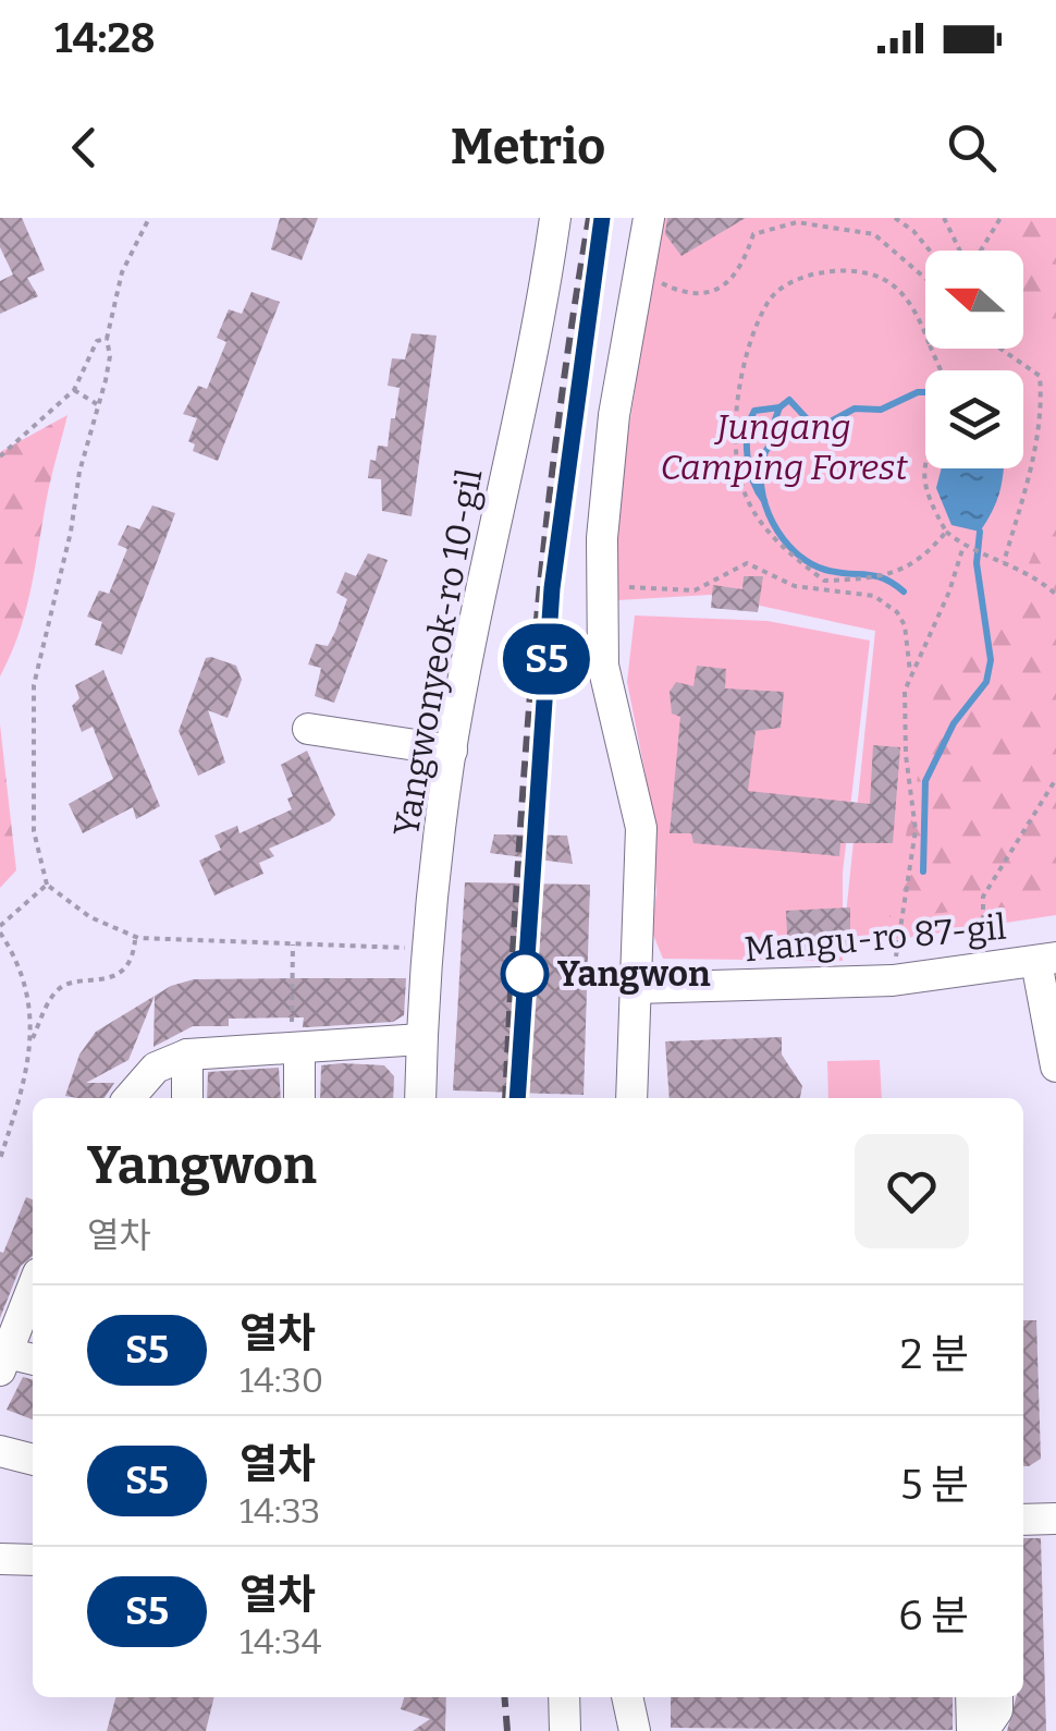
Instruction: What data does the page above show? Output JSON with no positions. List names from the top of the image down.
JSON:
{
  "streets": {
    "street": ["Yangwonyeok-ro 10-gil", "Mangu-ro 87-gil"]
  },
  "parks": ["Jungang Camping Forest"],
  "places": ["Yangwon"],
  "north": "left",
  "page": {
    "status": "14:28",
    "header": "Metrio",
    "on_map": "S5",
    "heading": ["Yangwon", "열차"],
    "list": [
      {
        "mark": "S5",
        "name": "열차",
        "note": "14:30",
        "value": "2 분"
      },
      {
        "mark": "S5",
        "name": "열차",
        "note": "14:33",
        "value": "5 분"
      },
      {
        "mark": "S5",
        "name": "열차",
        "note": "14:34",
        "value": "6 분"
      }
    ]
  }
}
